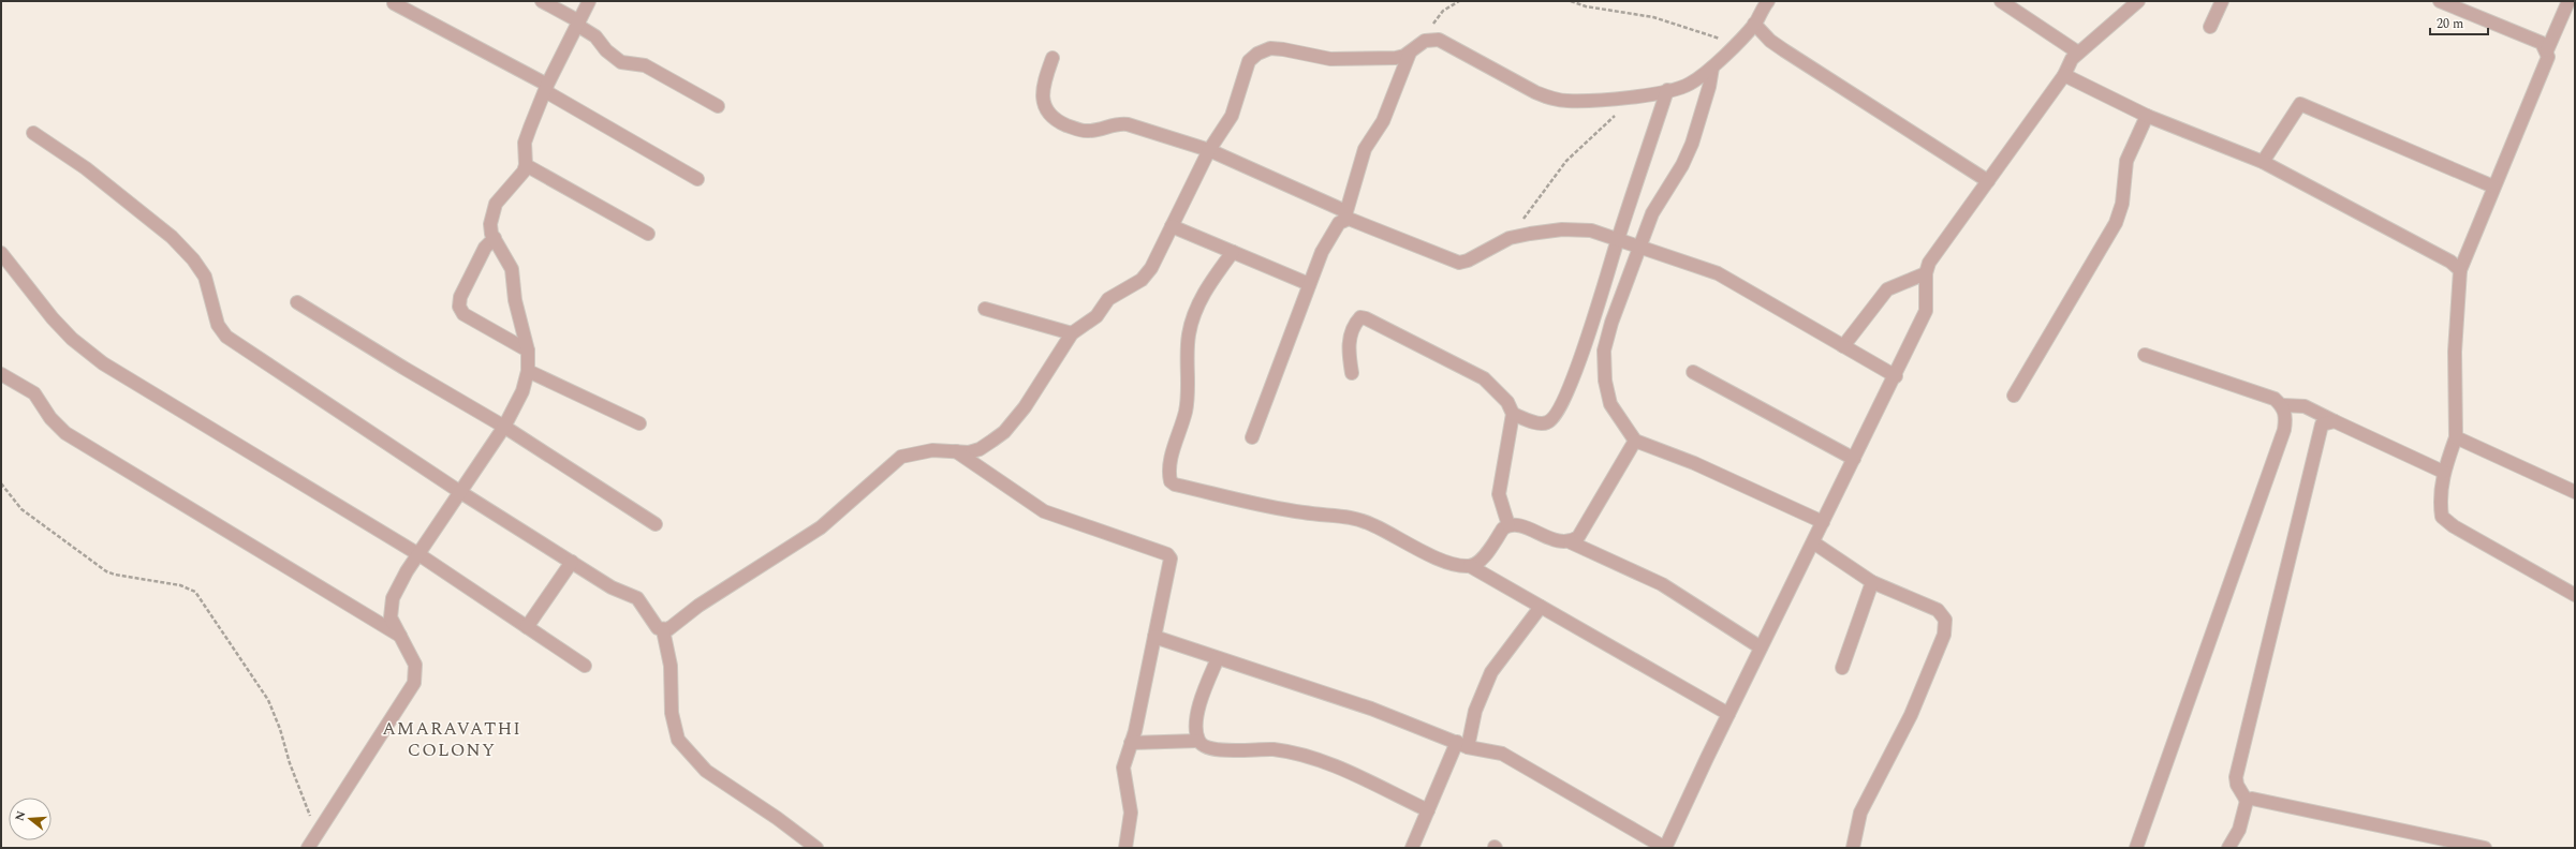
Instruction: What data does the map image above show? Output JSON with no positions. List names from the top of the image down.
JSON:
{
  "districts": ["AMARAVATHI COLONY"],
  "scale_bar": "20 m",
  "north": "left"
}
